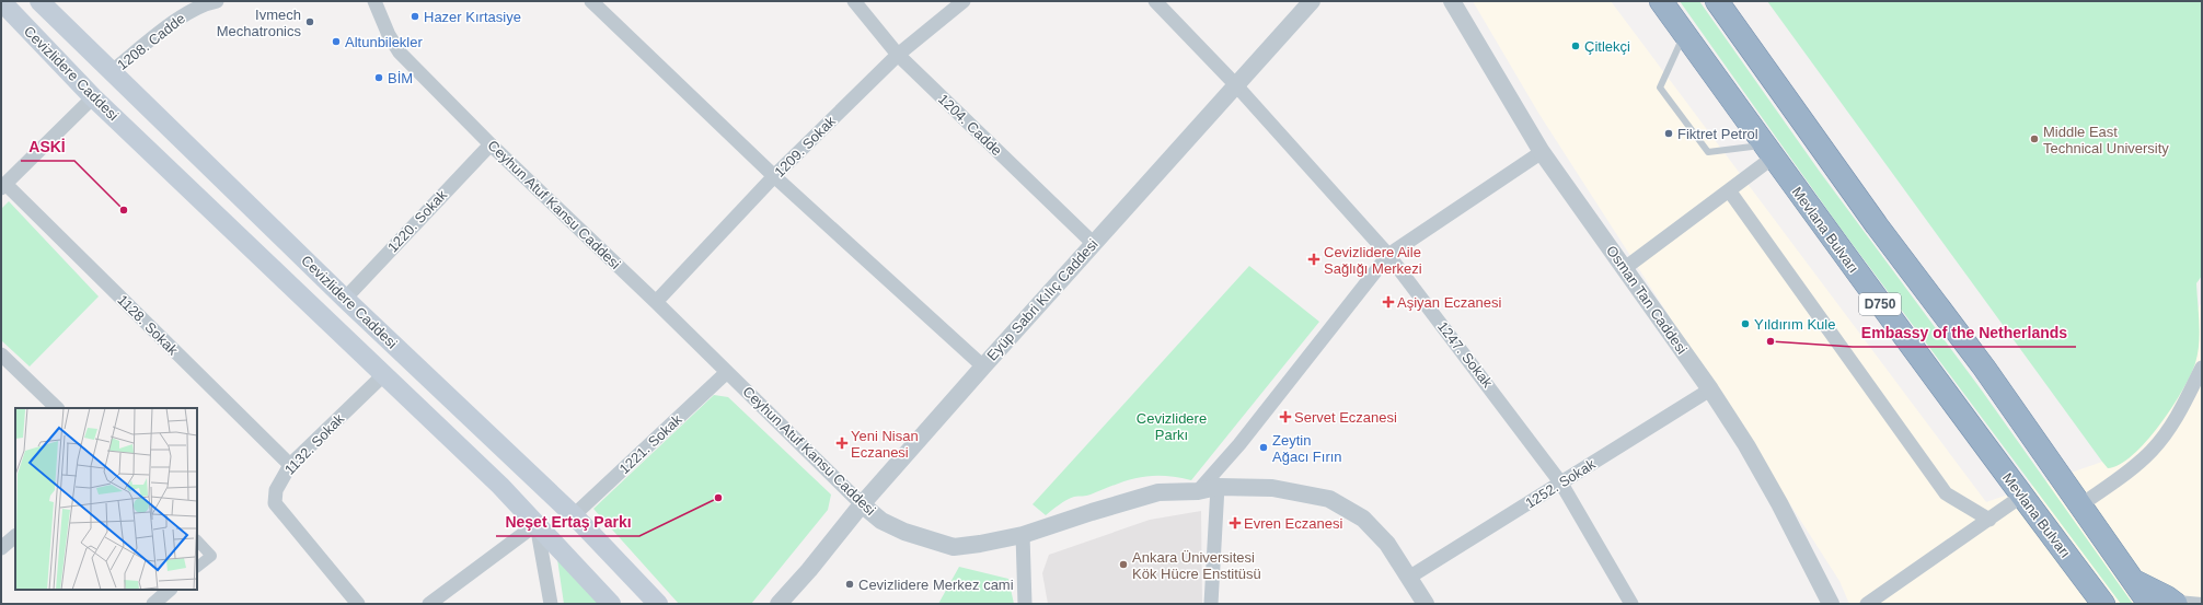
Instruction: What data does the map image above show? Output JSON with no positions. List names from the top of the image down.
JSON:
{
  "streets": {
    "highway": ["Mevlana Bulvarı", "D750"],
    "main road": ["Cevizlidere Caddesi"],
    "street": [
      "1208. Cadde",
      "1204. Cadde",
      "1209. Sokak",
      "Ceyhun Atuf Kansu Caddesi",
      "1220. Sokak",
      "Eyüp Sabri Kılıç Caddesi",
      "Osman Tan Caddesi",
      "1128. Sokak",
      "1247. Sokak",
      "1132. Sokak",
      "1221. Sokak",
      "1252. Sokak"
    ]
  },
  "crossings": [
    ["1208. Cadde", "Cevizlidere Caddesi"],
    ["Cevizlidere Caddesi", "1220. Sokak"],
    ["Cevizlidere Caddesi", "1132. Sokak"],
    ["Cevizlidere Caddesi", "1221. Sokak"],
    ["1204. Cadde", "1209. Sokak"],
    ["1204. Cadde", "Eyüp Sabri Kılıç Caddesi"],
    ["1209. Sokak", "Ceyhun Atuf Kansu Caddesi"],
    ["Ceyhun Atuf Kansu Caddesi", "1220. Sokak"],
    ["Ceyhun Atuf Kansu Caddesi", "Eyüp Sabri Kılıç Caddesi"],
    ["Ceyhun Atuf Kansu Caddesi", "1221. Sokak"],
    ["Ceyhun Atuf Kansu Caddesi", "1252. Sokak"],
    ["Eyüp Sabri Kılıç Caddesi", "1247. Sokak"],
    ["Osman Tan Caddesi", "1252. Sokak"],
    ["1128. Sokak", "1132. Sokak"],
    ["1247. Sokak", "1252. Sokak"]
  ],
  "parks": ["Cevizlidere Parkı"],
  "places": {
    "other": [
      "Hazer Kırtasiye",
      "Ivmech Mechatronics",
      "Altunbilekler",
      "Çitlekçi",
      "BİM",
      "Fiktret Petrol",
      "Middle East Technical University",
      "ASKİ",
      "Yıldırım Kule",
      "Embassy of the Netherlands",
      "Zeytin Ağacı Fırın",
      "Neşet Ertaş Parkı",
      "Ankara Üniversitesi Kök Hücre Enstitüsü",
      "Cevizlidere Merkez cami"
    ],
    "health": [
      "Cevizlidere Aile Sağlığı Merkezi",
      "Aşiyan Eczanesi",
      "Servet Eczanesi",
      "Yeni Nisan Eczanesi",
      "Evren Eczanesi"
    ]
  }
}
